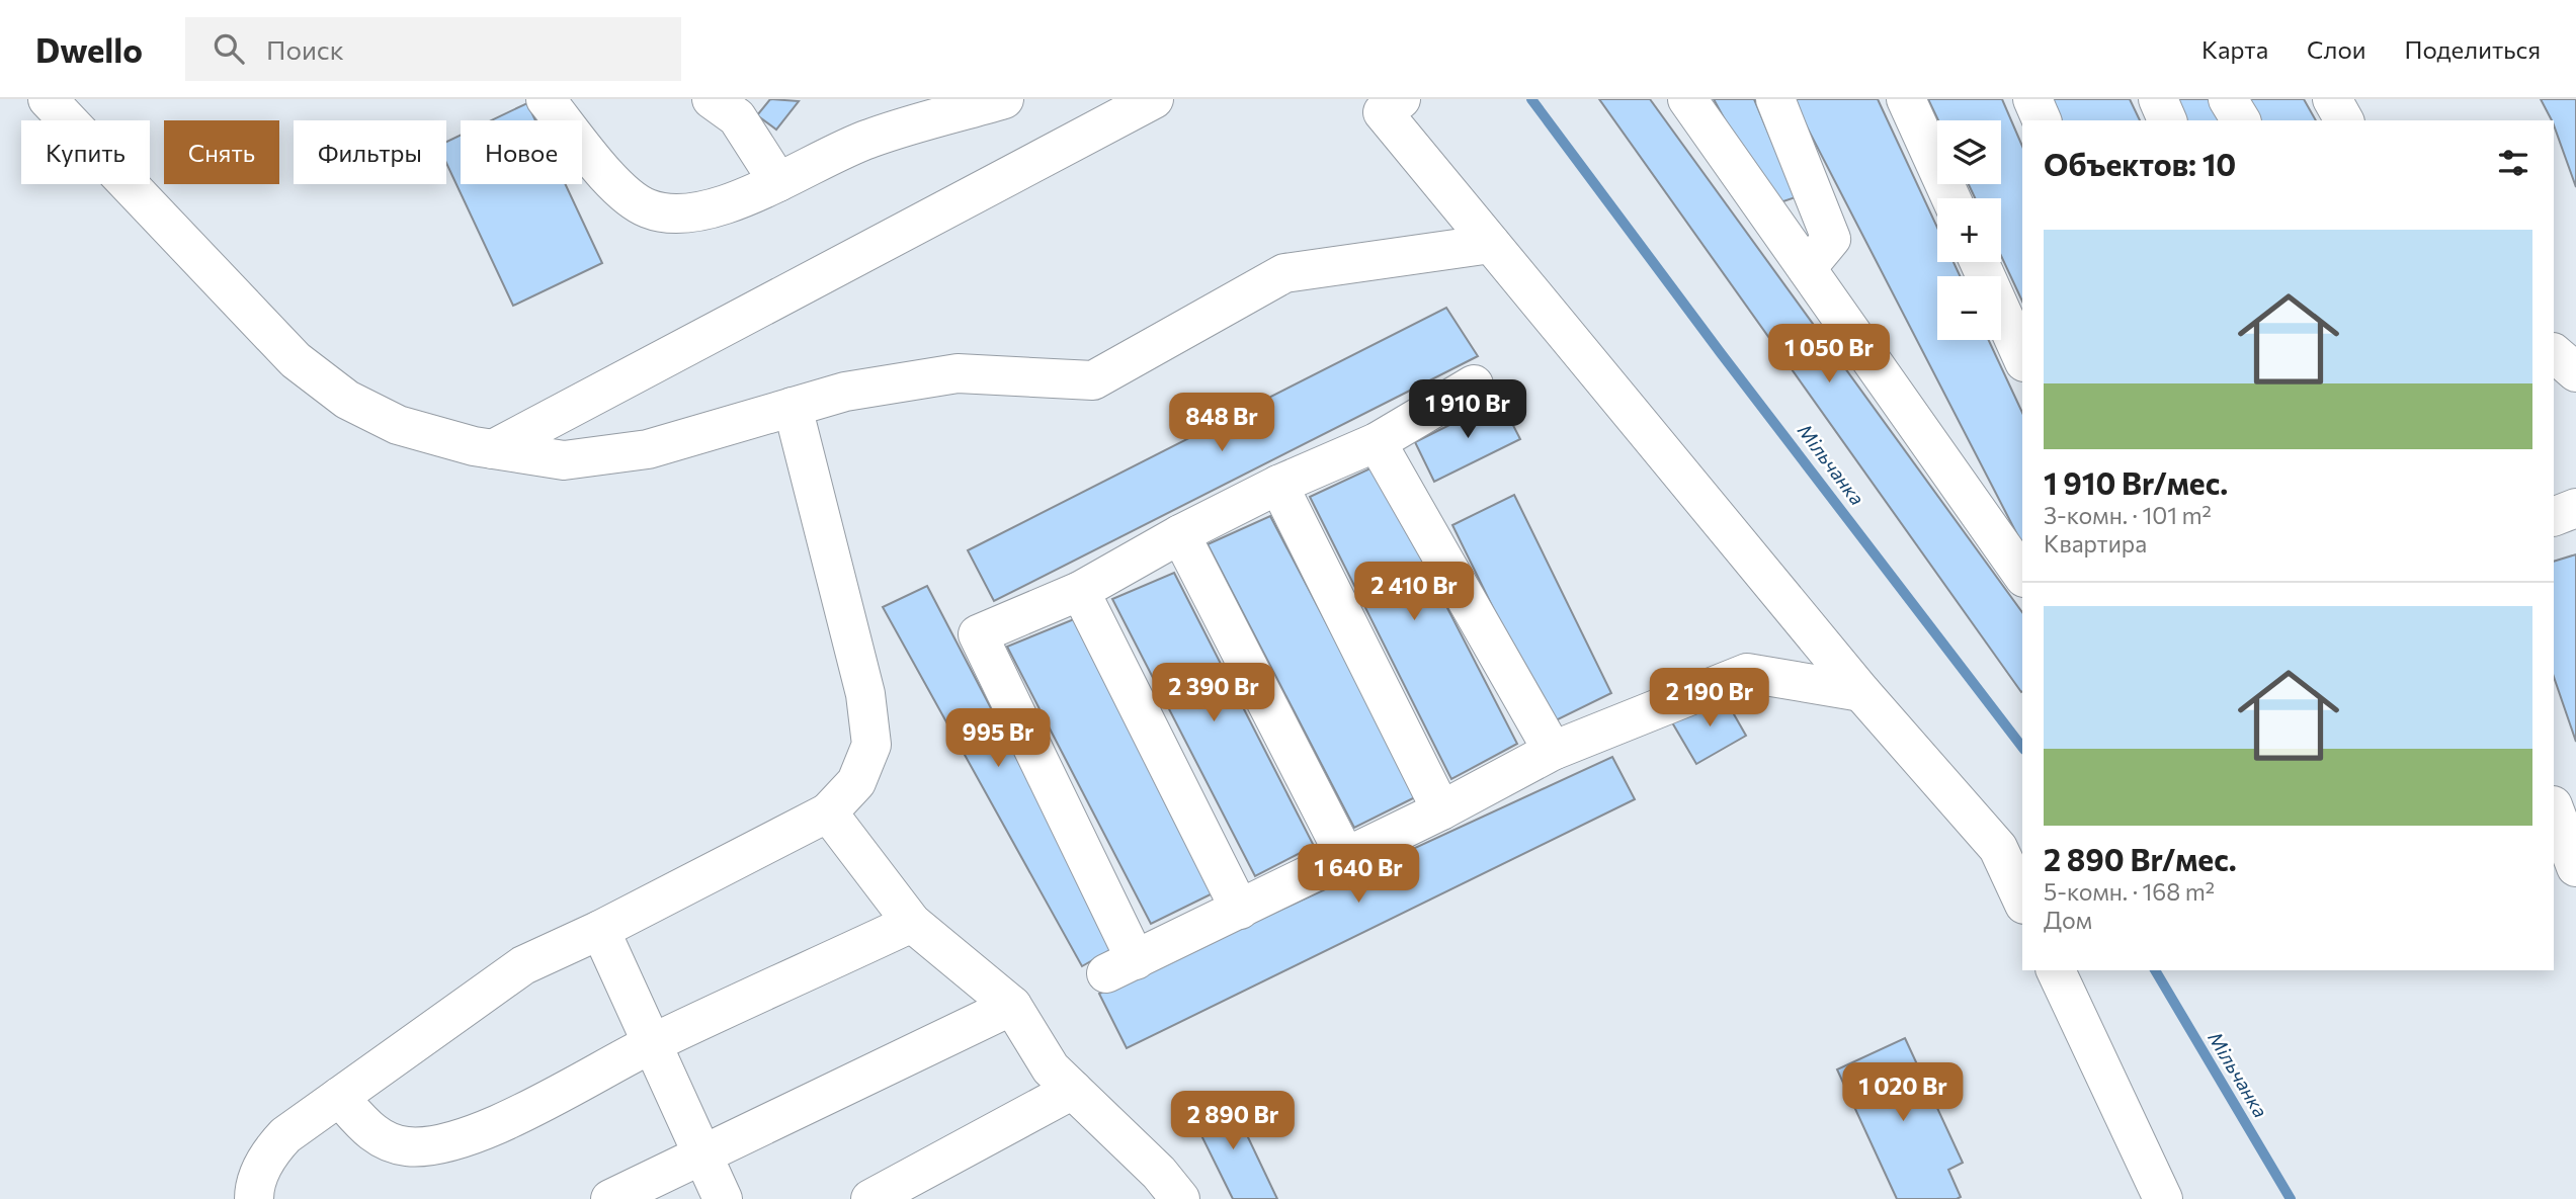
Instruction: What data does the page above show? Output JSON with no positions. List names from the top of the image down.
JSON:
{
  "water": ["Мільчанка"],
  "page": {
    "header": "Dwello",
    "search": "Поиск",
    "nav": ["Карта", "Слои", "Поделиться"],
    "map_buttons": ["+", "−"],
    "chip": [
      "Купить",
      "Снять",
      "Фильтры",
      "Новое"
    ],
    "heading": "Объектов: 10",
    "list": [
      {
        "name": "1 910 Br/мес.",
        "note": "3-комн. · 101 m² · Квартира"
      },
      {
        "name": "2 890 Br/мес.",
        "note": "5-комн. · 168 m² · Дом"
      }
    ],
    "price": [
      "1 050 Br",
      "1 910 Br",
      "848 Br",
      "2 410 Br",
      "2 390 Br",
      "2 190 Br",
      "995 Br",
      "1 640 Br",
      "1 020 Br",
      "2 890 Br"
    ]
  }
}
